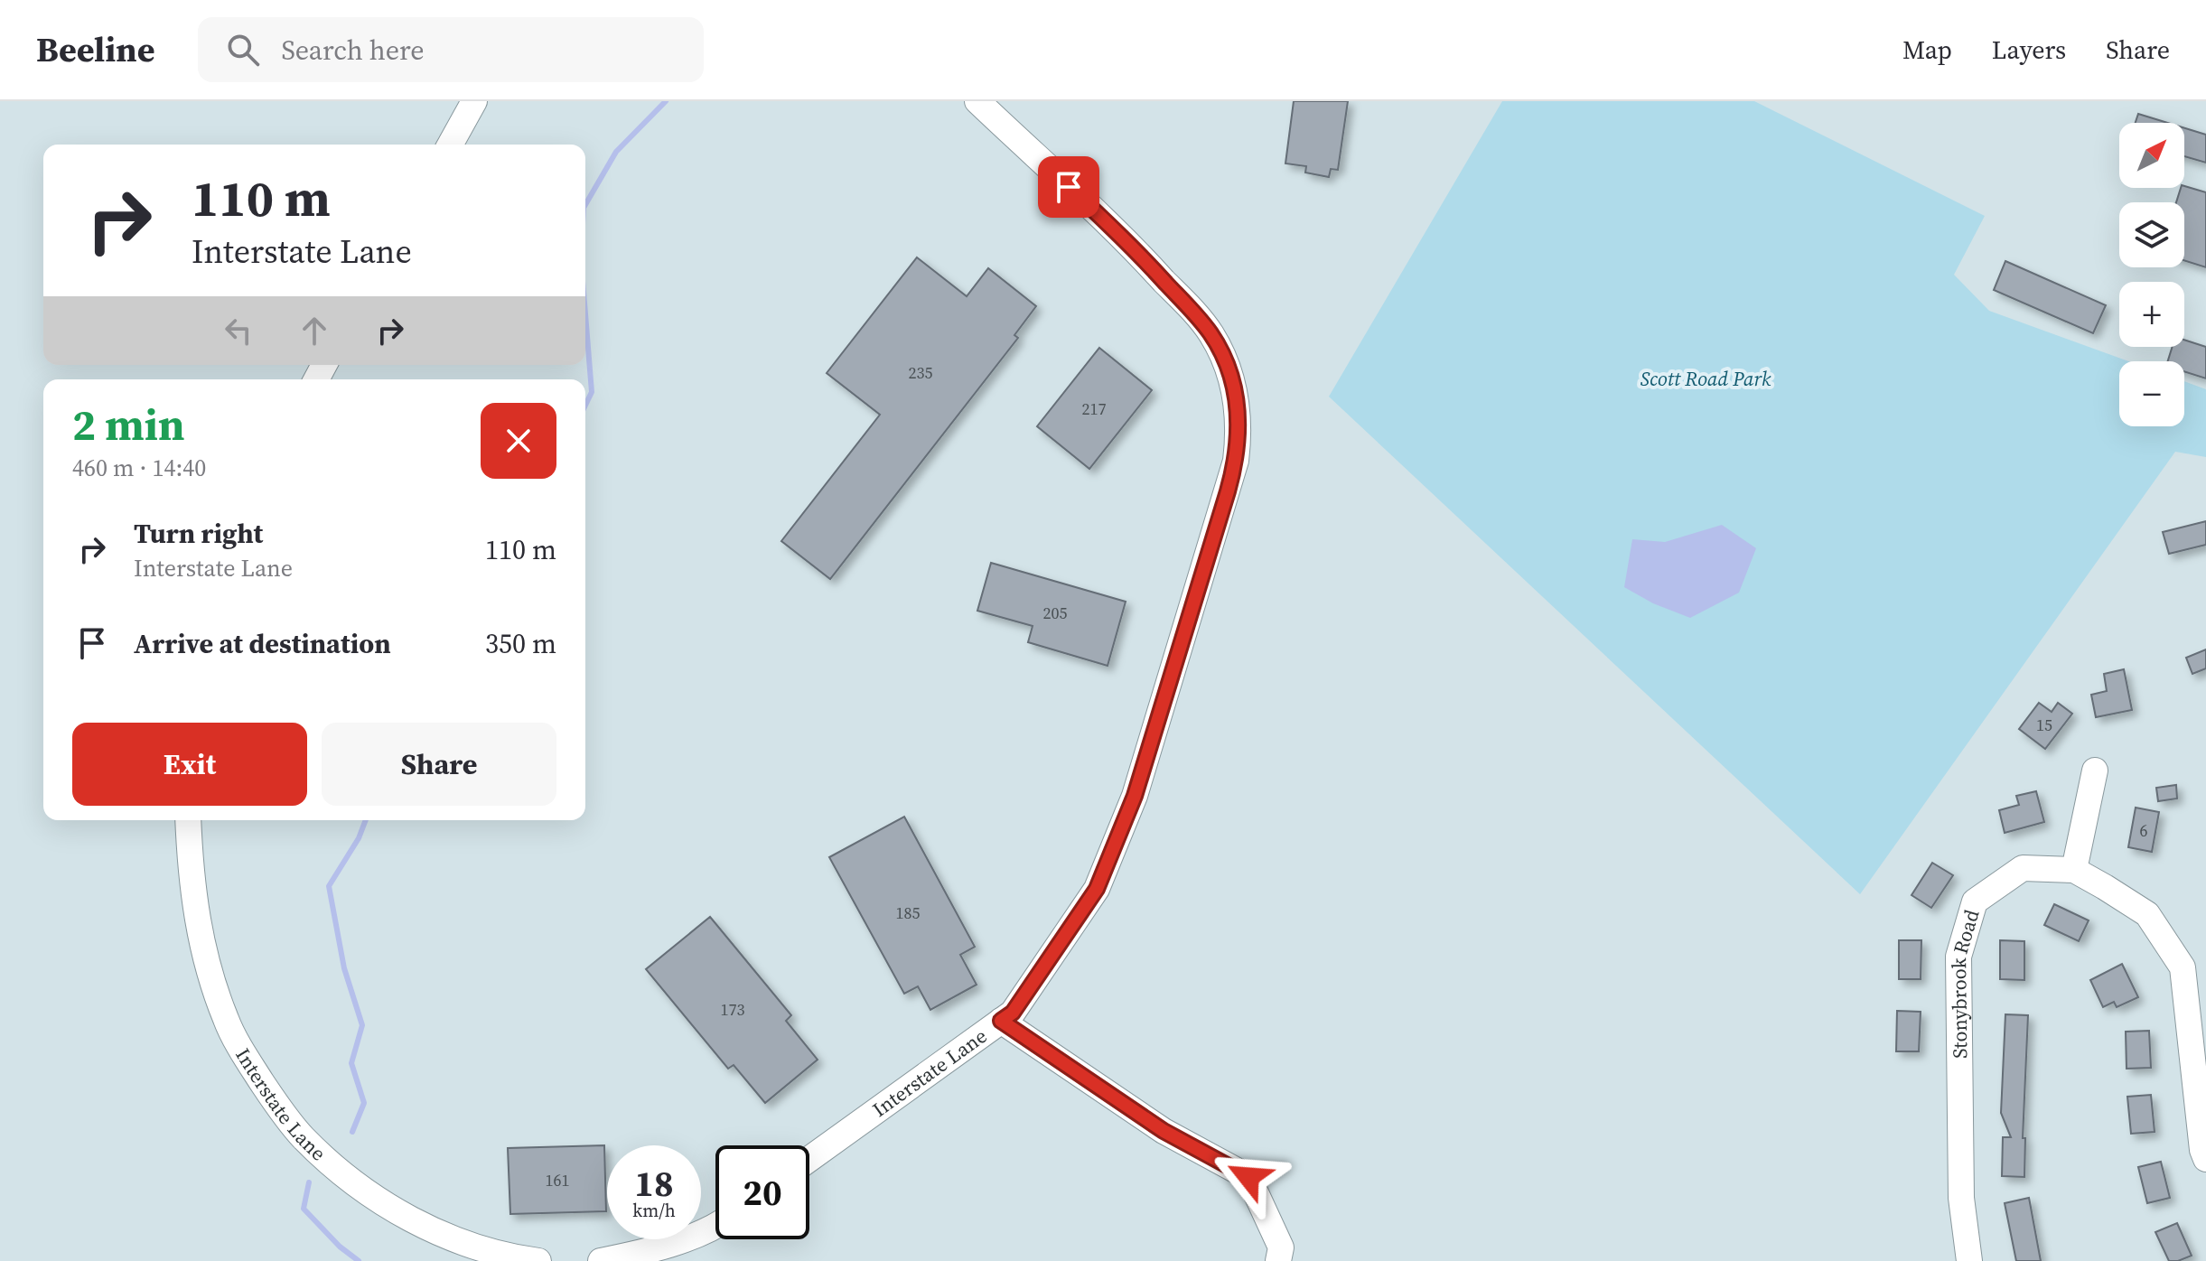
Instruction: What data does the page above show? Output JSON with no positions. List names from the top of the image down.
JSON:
{
  "streets": {
    "street": ["Stonybrook Road", "Interstate Lane"]
  },
  "parks": ["Scott Road Park"],
  "house_numbers": [
    "235",
    "217",
    "205",
    "15",
    "6",
    "185",
    "173",
    "161"
  ],
  "north": "top right",
  "page": {
    "header": "Beeline",
    "search": "Search here",
    "nav": ["Map", "Layers", "Share"],
    "map_buttons": ["+", "−"],
    "turn": ["110 m", "Interstate Lane"],
    "heading": ["2 min", "460 m · 14:40"],
    "list": [
      {
        "name": "Turn right",
        "note": "Interstate Lane",
        "value": "110 m"
      },
      {
        "name": "Arrive at destination",
        "value": "350 m"
      }
    ],
    "buttons": ["Exit", "Share"],
    "speed": "18 km/h",
    "limit": "20"
  }
}
